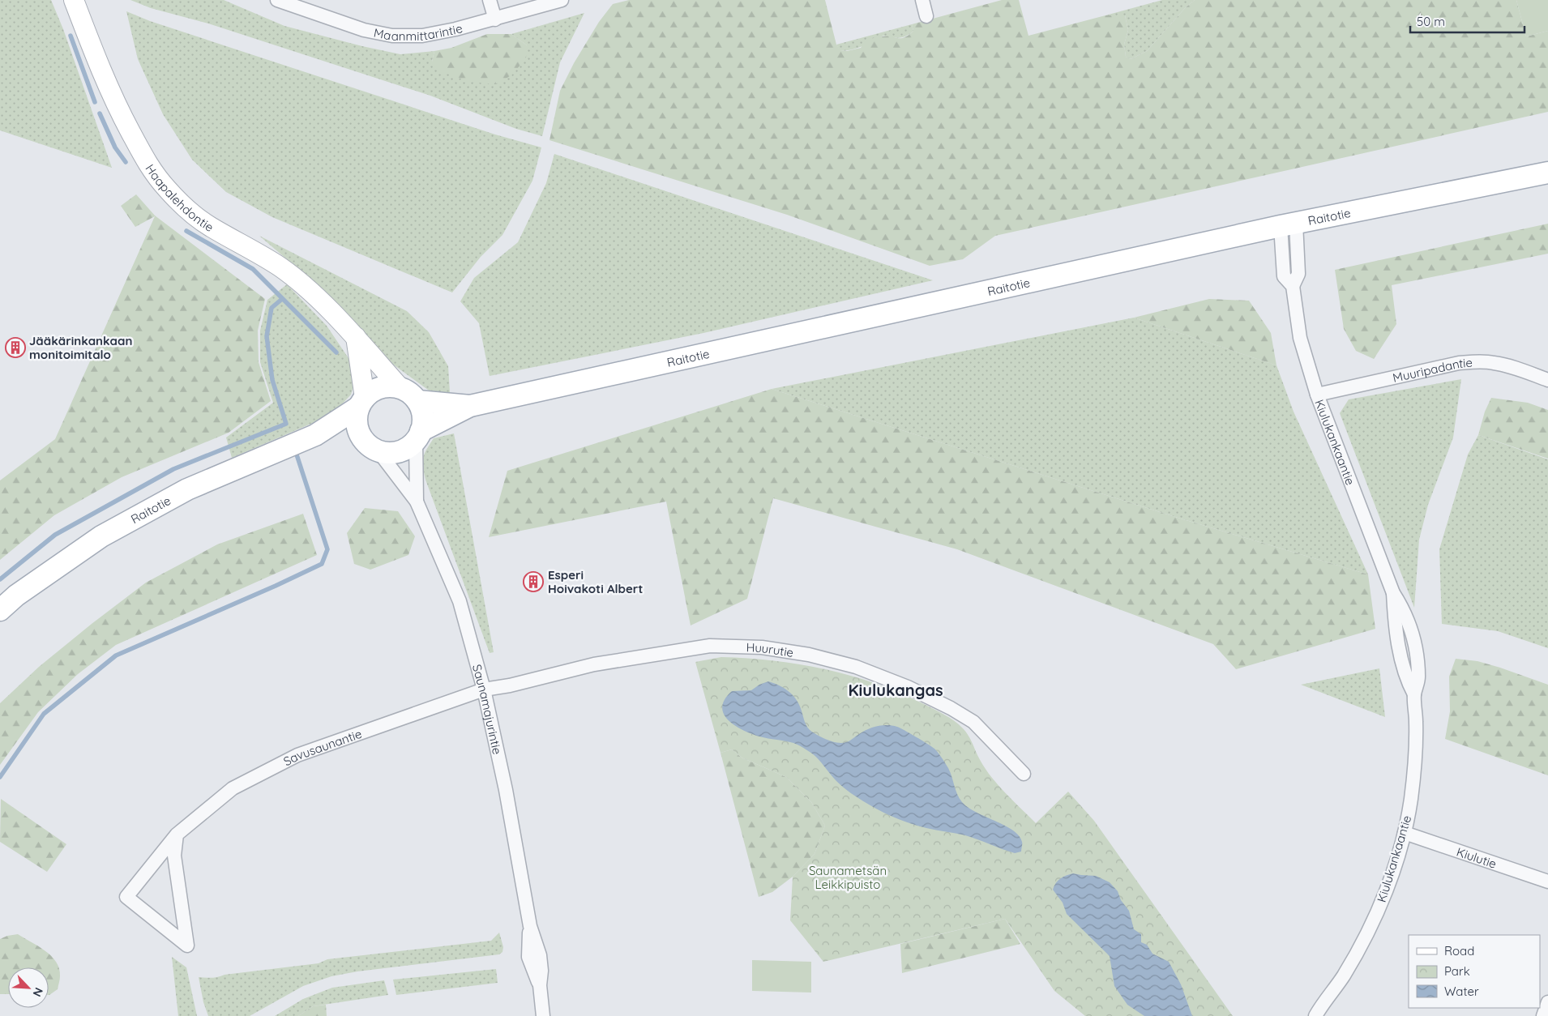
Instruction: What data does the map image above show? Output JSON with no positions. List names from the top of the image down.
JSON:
{
  "streets": {
    "main road": ["Raitotie"],
    "street": [
      "Maanmittarintie",
      "Haapalehdontie",
      "Muuripadantie",
      "Kiulukankaantie",
      "Huurutie",
      "Saunamajurintie",
      "Savusaunantie",
      "Kiulutie"
    ]
  },
  "crossings": [
    ["Haapalehdontie", "Raitotie"],
    ["Haapalehdontie", "Saunamajurintie"],
    ["Raitotie", "Kiulukankaantie"],
    ["Raitotie", "Saunamajurintie"],
    ["Muuripadantie", "Kiulukankaantie"],
    ["Kiulukankaantie", "Kiulutie"],
    ["Huurutie", "Saunamajurintie"],
    ["Huurutie", "Savusaunantie"],
    ["Saunamajurintie", "Savusaunantie"]
  ],
  "districts": ["Kiulukangas"],
  "parks": ["Saunametsän Leikkipuisto"],
  "places": {
    "building": ["Jääkärinkankaan monitoimitalo", "Esperi Hoivakoti Albert"]
  },
  "legend": ["Road", "Park", "Water"],
  "scale_bar": "50 m",
  "north": "bottom right"
}
